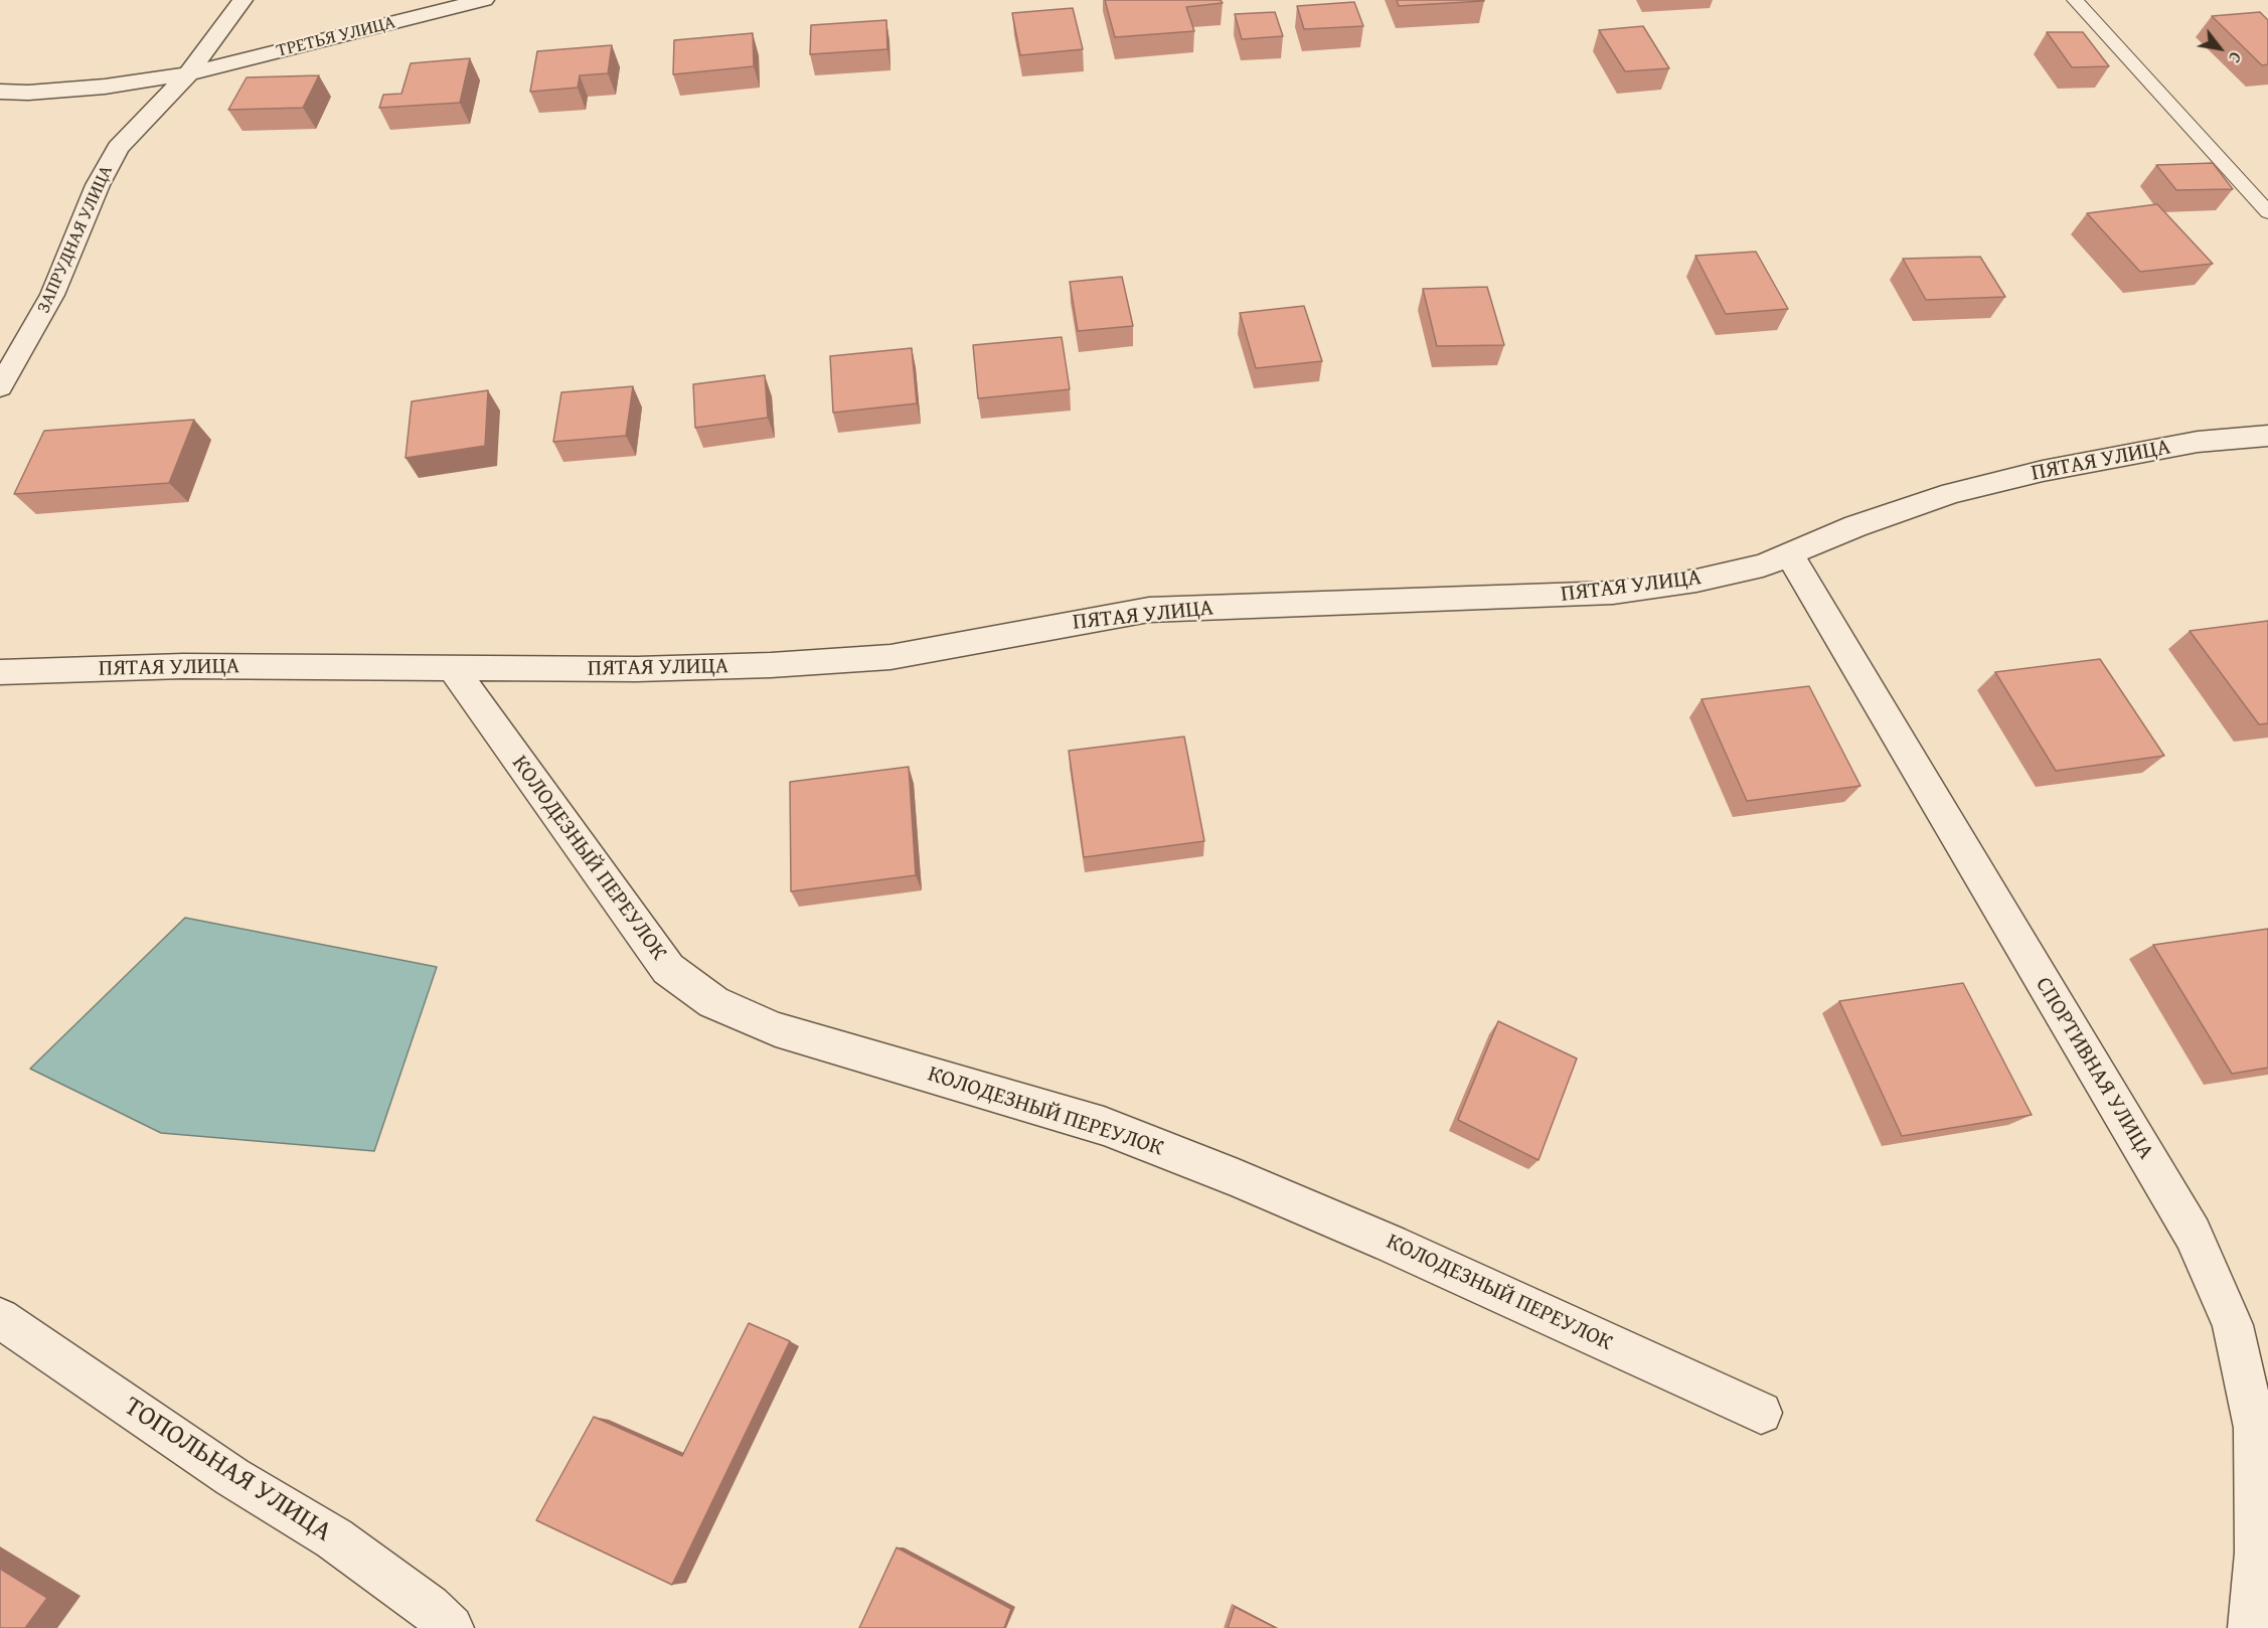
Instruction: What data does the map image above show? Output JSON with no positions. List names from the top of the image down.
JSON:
{
  "streets": {
    "street": [
      "ТРЕТЬЯ УЛИЦА",
      "ЗАПРУДНАЯ УЛИЦА",
      "ПЯТАЯ УЛИЦА",
      "КОЛОДЕЗНЫЙ ПЕРЕУЛОК",
      "СПОРТИВНАЯ УЛИЦА",
      "ТОПОЛЬНАЯ УЛИЦА"
    ]
  },
  "crossings": [
    ["ТРЕТЬЯ УЛИЦА", "ЗАПРУДНАЯ УЛИЦА"],
    ["ПЯТАЯ УЛИЦА", "КОЛОДЕЗНЫЙ ПЕРЕУЛОК"],
    ["ПЯТАЯ УЛИЦА", "СПОРТИВНАЯ УЛИЦА"]
  ],
  "north": "bottom right"
}
